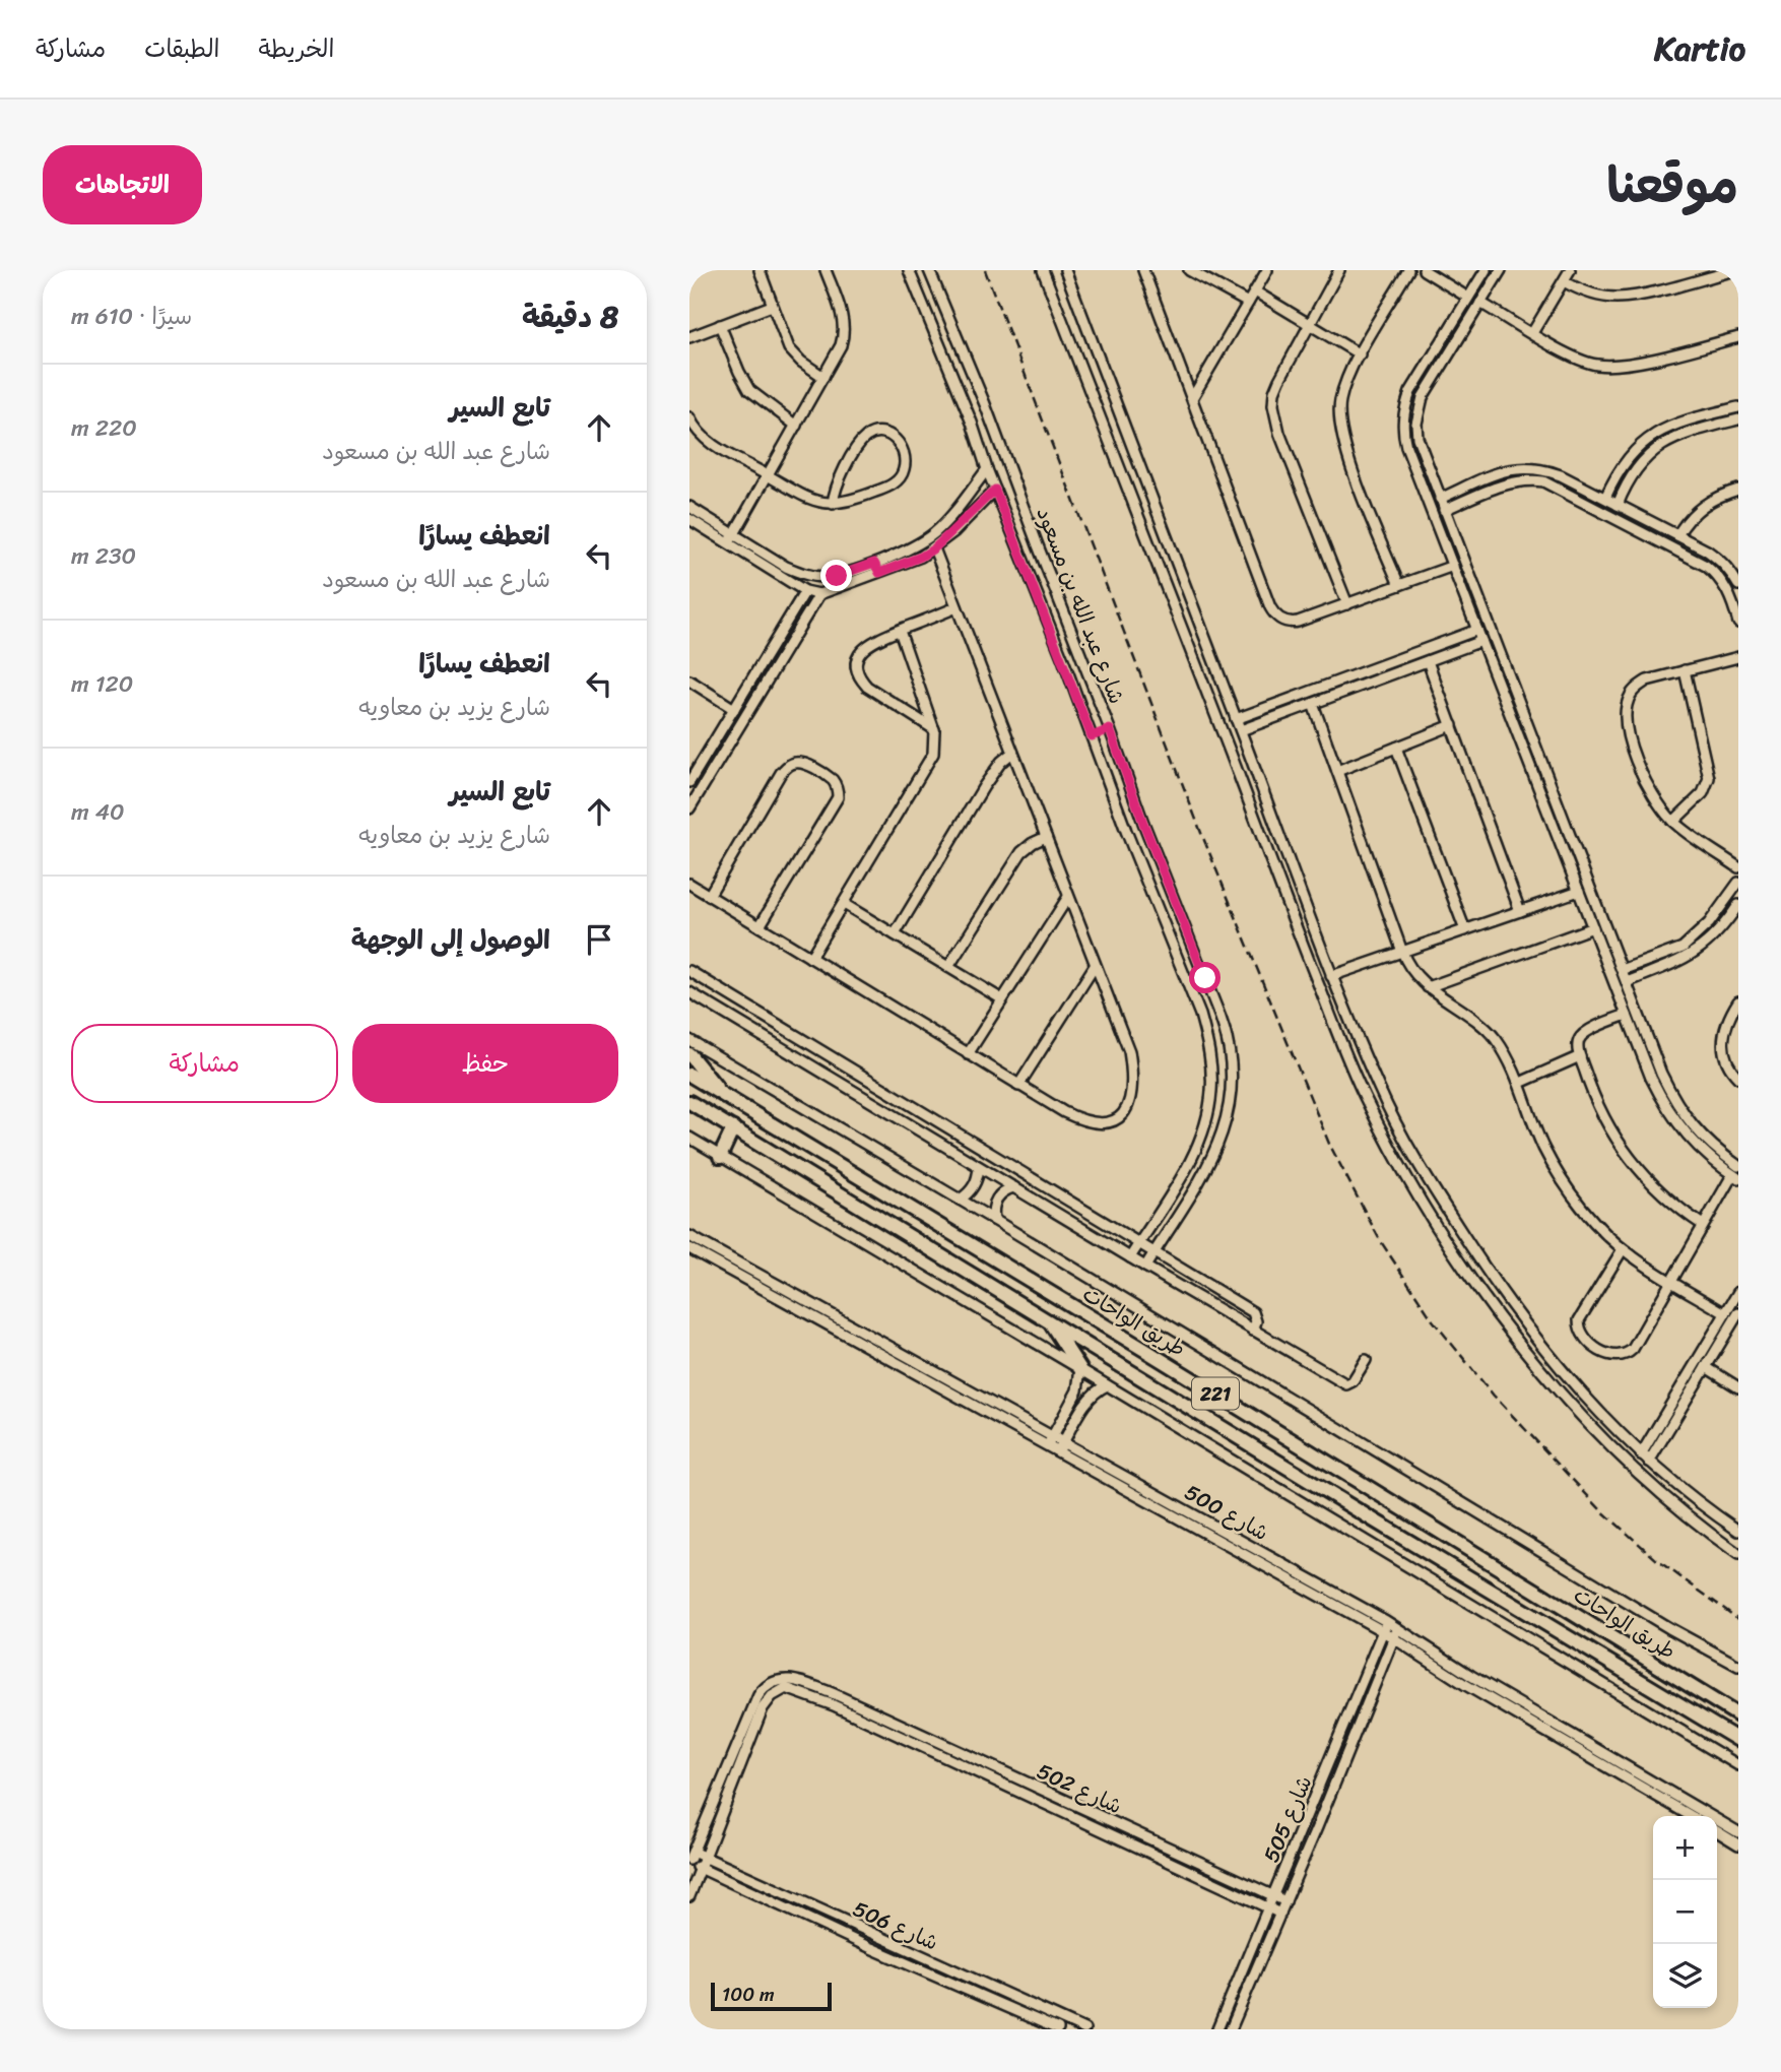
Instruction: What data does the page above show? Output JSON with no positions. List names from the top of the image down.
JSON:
{
  "streets": {
    "highway": ["طريق الواحات", "221"],
    "street": [
      "شارع عبد الله بن مسعود",
      "شارع 500",
      "شارع 502",
      "شارع 505",
      "شارع 506"
    ]
  },
  "crossings": [
    ["شارع 500", "شارع 505"],
    ["شارع 502", "شارع 505"]
  ],
  "scale_bar": "100 m",
  "page": {
    "header": "Kartio",
    "nav": ["الخريطة", "الطبقات", "مشاركة"],
    "title": "موقعنا",
    "buttons": [
      "الاتجاهات",
      ["حفظ", "مشاركة"]
    ],
    "heading": ["8 دقيقة", "سيرًا · 610 m"],
    "list": [
      ["تابع السير", "شارع عبد الله بن مسعود", "220 m"],
      ["انعطف يسارًا", "شارع عبد الله بن مسعود", "230 m"],
      ["انعطف يسارًا", "شارع يزيد بن معاويه", "120 m"],
      ["تابع السير", "شارع يزيد بن معاويه", "40 m"],
      "الوصول إلى الوجهة"
    ],
    "map_buttons": ["+", "−"],
    "scale": "100 m"
  }
}
